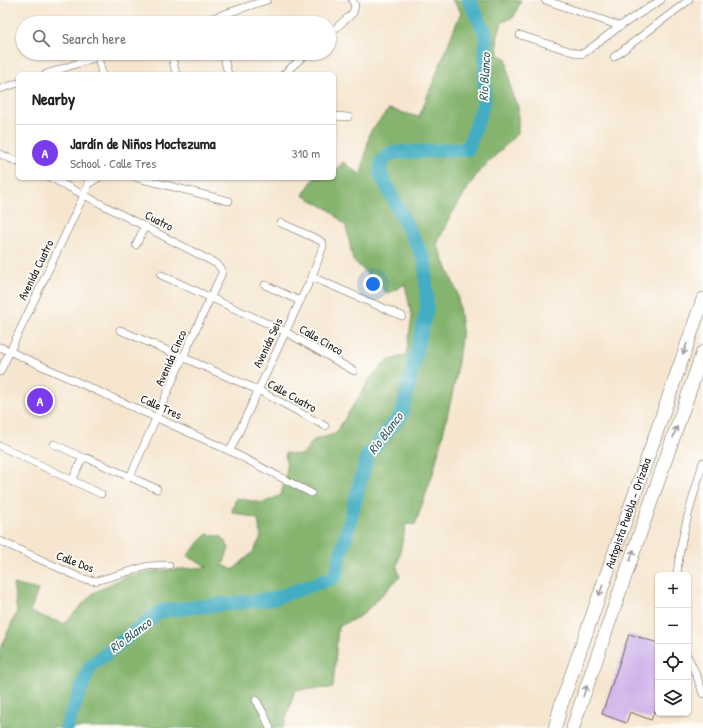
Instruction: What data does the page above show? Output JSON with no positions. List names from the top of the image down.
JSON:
{
  "streets": {
    "highway": ["Autopista Puebla - Orizaba"],
    "street": [
      "Cuatro",
      "Avenida Cuatro",
      "Calle Cinco",
      "Avenida Seis",
      "Avenida Cinco",
      "Calle Cuatro",
      "Calle Tres",
      "Calle Dos"
    ]
  },
  "crossings": [
    ["Cuatro", "Avenida Cuatro"],
    ["Cuatro", "Avenida Cinco"],
    ["Avenida Cuatro", "Calle Tres"],
    ["Calle Cinco", "Avenida Seis"],
    ["Calle Cinco", "Avenida Cinco"],
    ["Avenida Seis", "Calle Cuatro"],
    ["Avenida Seis", "Calle Tres"],
    ["Avenida Cinco", "Calle Cuatro"],
    ["Avenida Cinco", "Calle Tres"]
  ],
  "water": ["Río Blanco"],
  "page": {
    "search": "Search here",
    "heading": "Nearby",
    "list": [
      {
        "mark": "A",
        "name": "Jardín de Niños Moctezuma",
        "note": "School · Calle Tres",
        "value": "310 m"
      }
    ],
    "pins": "A",
    "map_buttons": ["+", "−"]
  }
}
